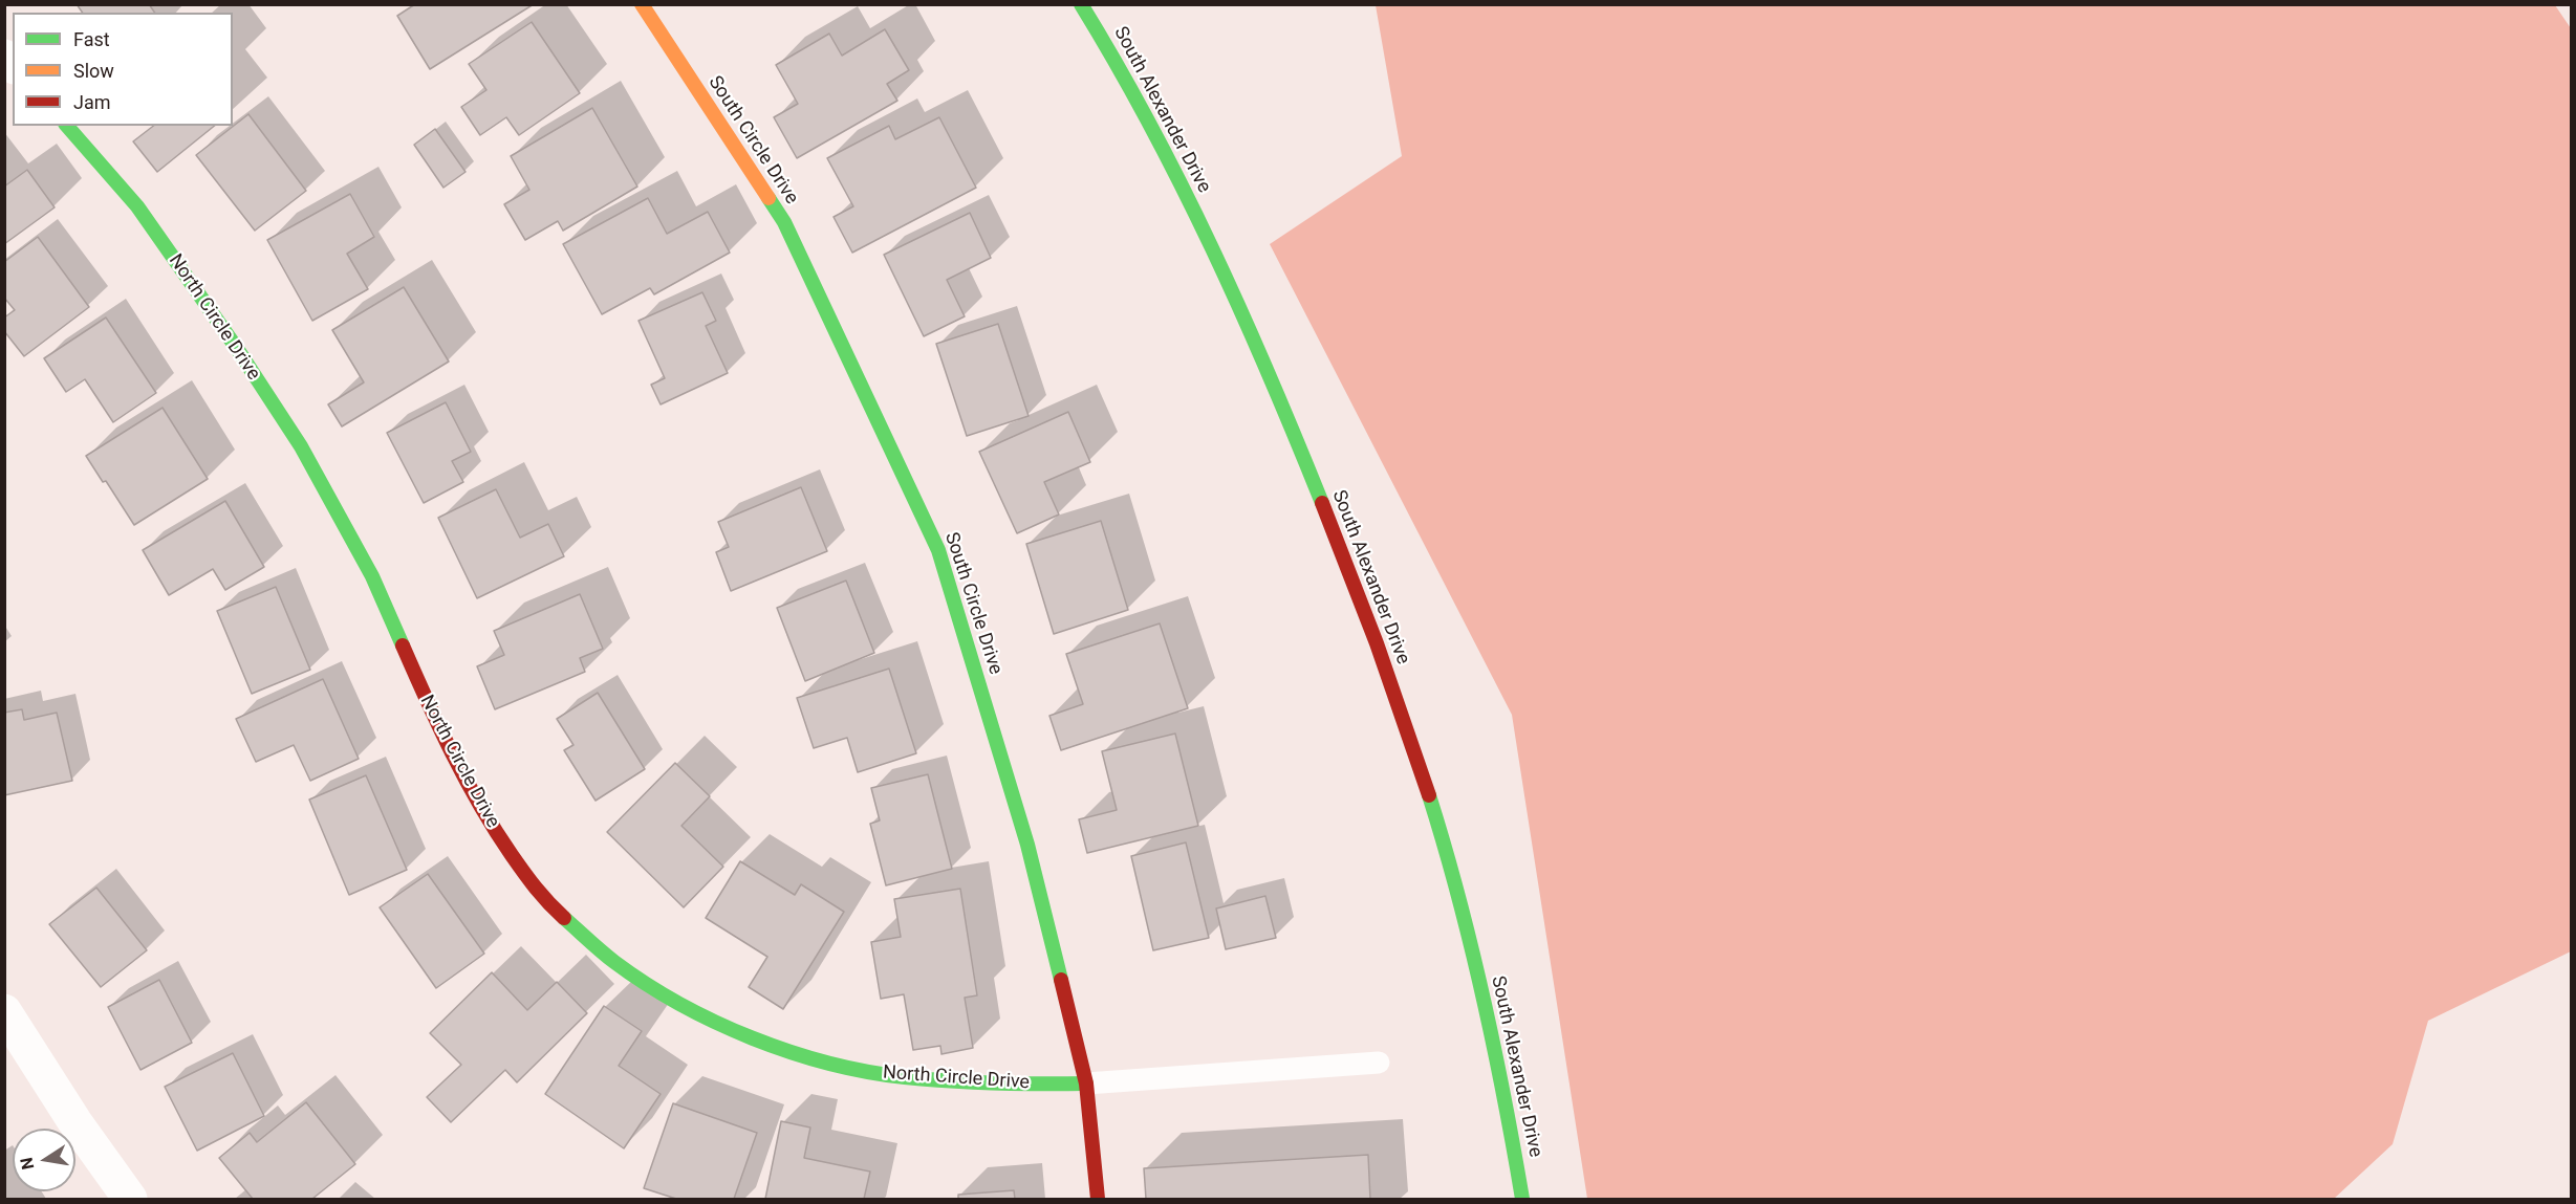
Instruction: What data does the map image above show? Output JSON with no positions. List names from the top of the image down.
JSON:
{
  "streets": {
    "street": ["South Alexander Drive", "South Circle Drive", "North Circle Drive"]
  },
  "crossings": [
    ["South Circle Drive", "North Circle Drive"]
  ],
  "legend": ["Fast", "Slow", "Jam"],
  "north": "left"
}
